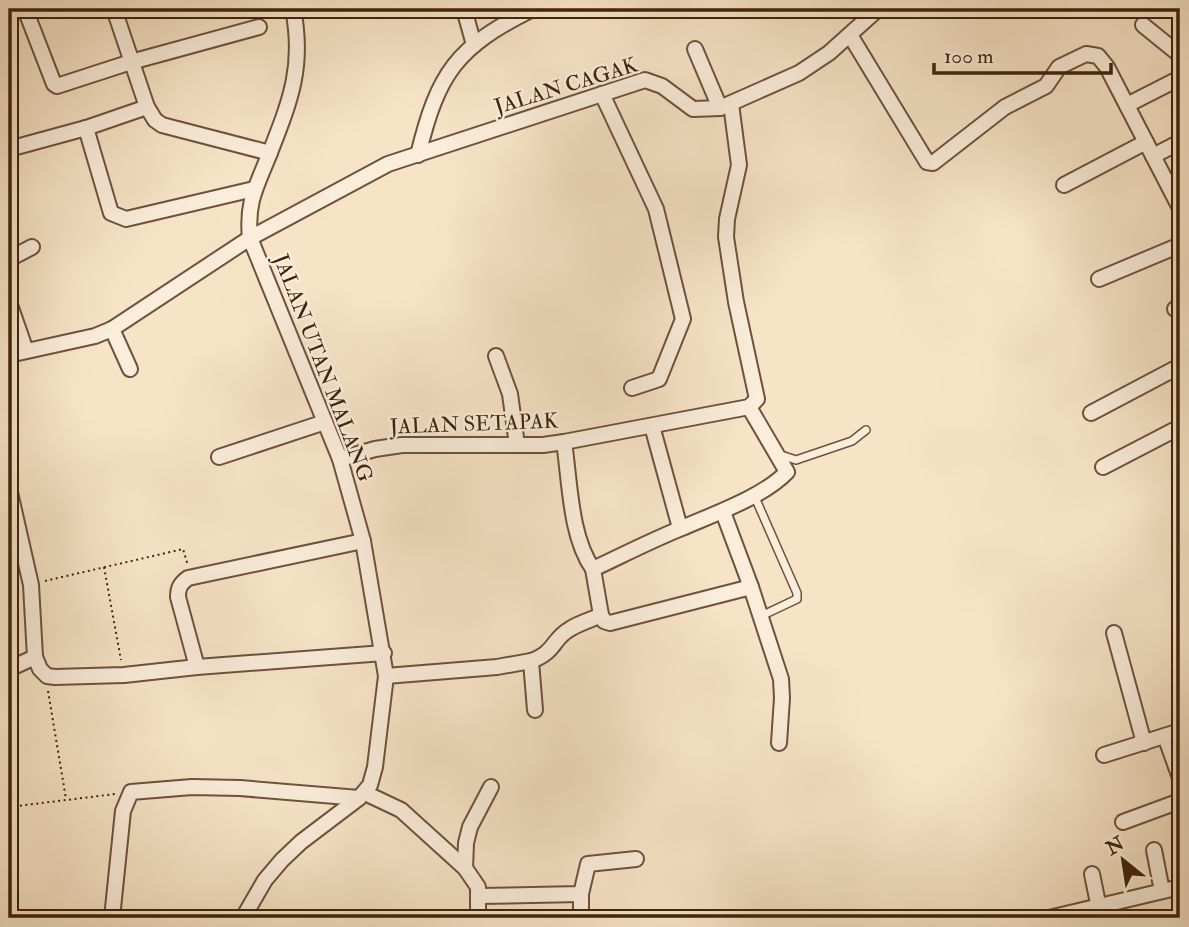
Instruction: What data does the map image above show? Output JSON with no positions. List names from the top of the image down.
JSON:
{
  "streets": {
    "street": ["JALAN CAGAK", "JALAN UTAN MALANG", "JALAN SETAPAK"]
  },
  "crossings": [
    ["JALAN CAGAK", "JALAN UTAN MALANG"],
    ["JALAN UTAN MALANG", "JALAN SETAPAK"]
  ],
  "scale_bar": "100 m",
  "north": "top left"
}
